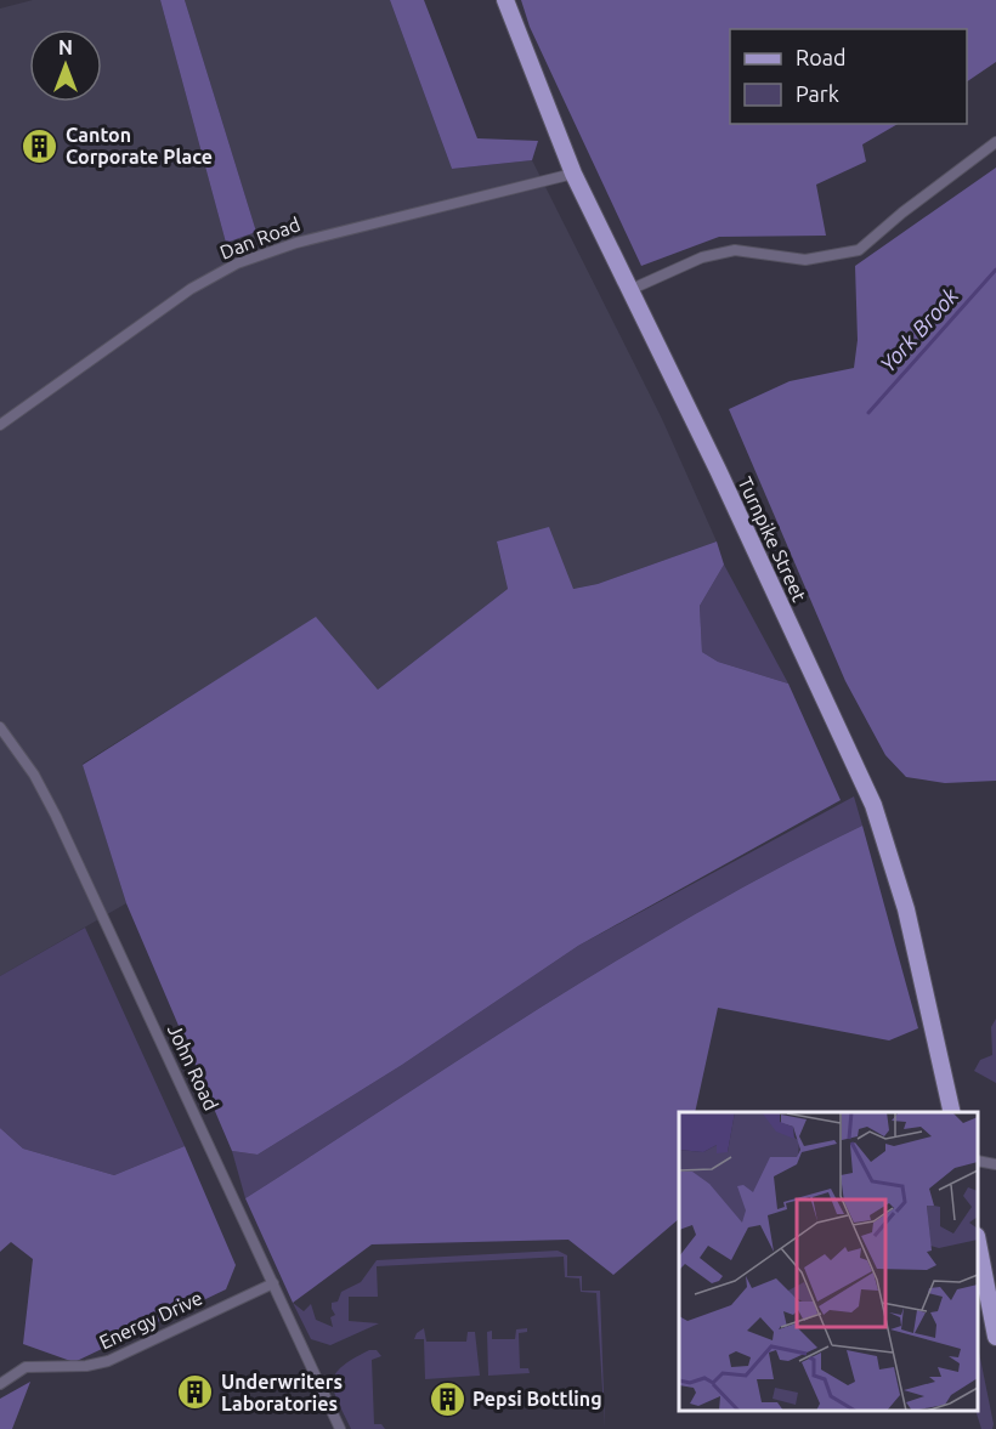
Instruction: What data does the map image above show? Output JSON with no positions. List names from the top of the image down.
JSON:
{
  "streets": {
    "main road": ["Turnpike Street"],
    "street": ["Dan Road", "John Road", "Energy Drive"]
  },
  "crossings": [
    ["Dan Road", "Turnpike Street"],
    ["John Road", "Energy Drive"]
  ],
  "water": ["York Brook"],
  "places": {
    "building": ["Canton Corporate Place", "Underwriters Laboratories", "Pepsi Bottling"]
  },
  "legend": ["Road", "Park"],
  "north": "top"
}
